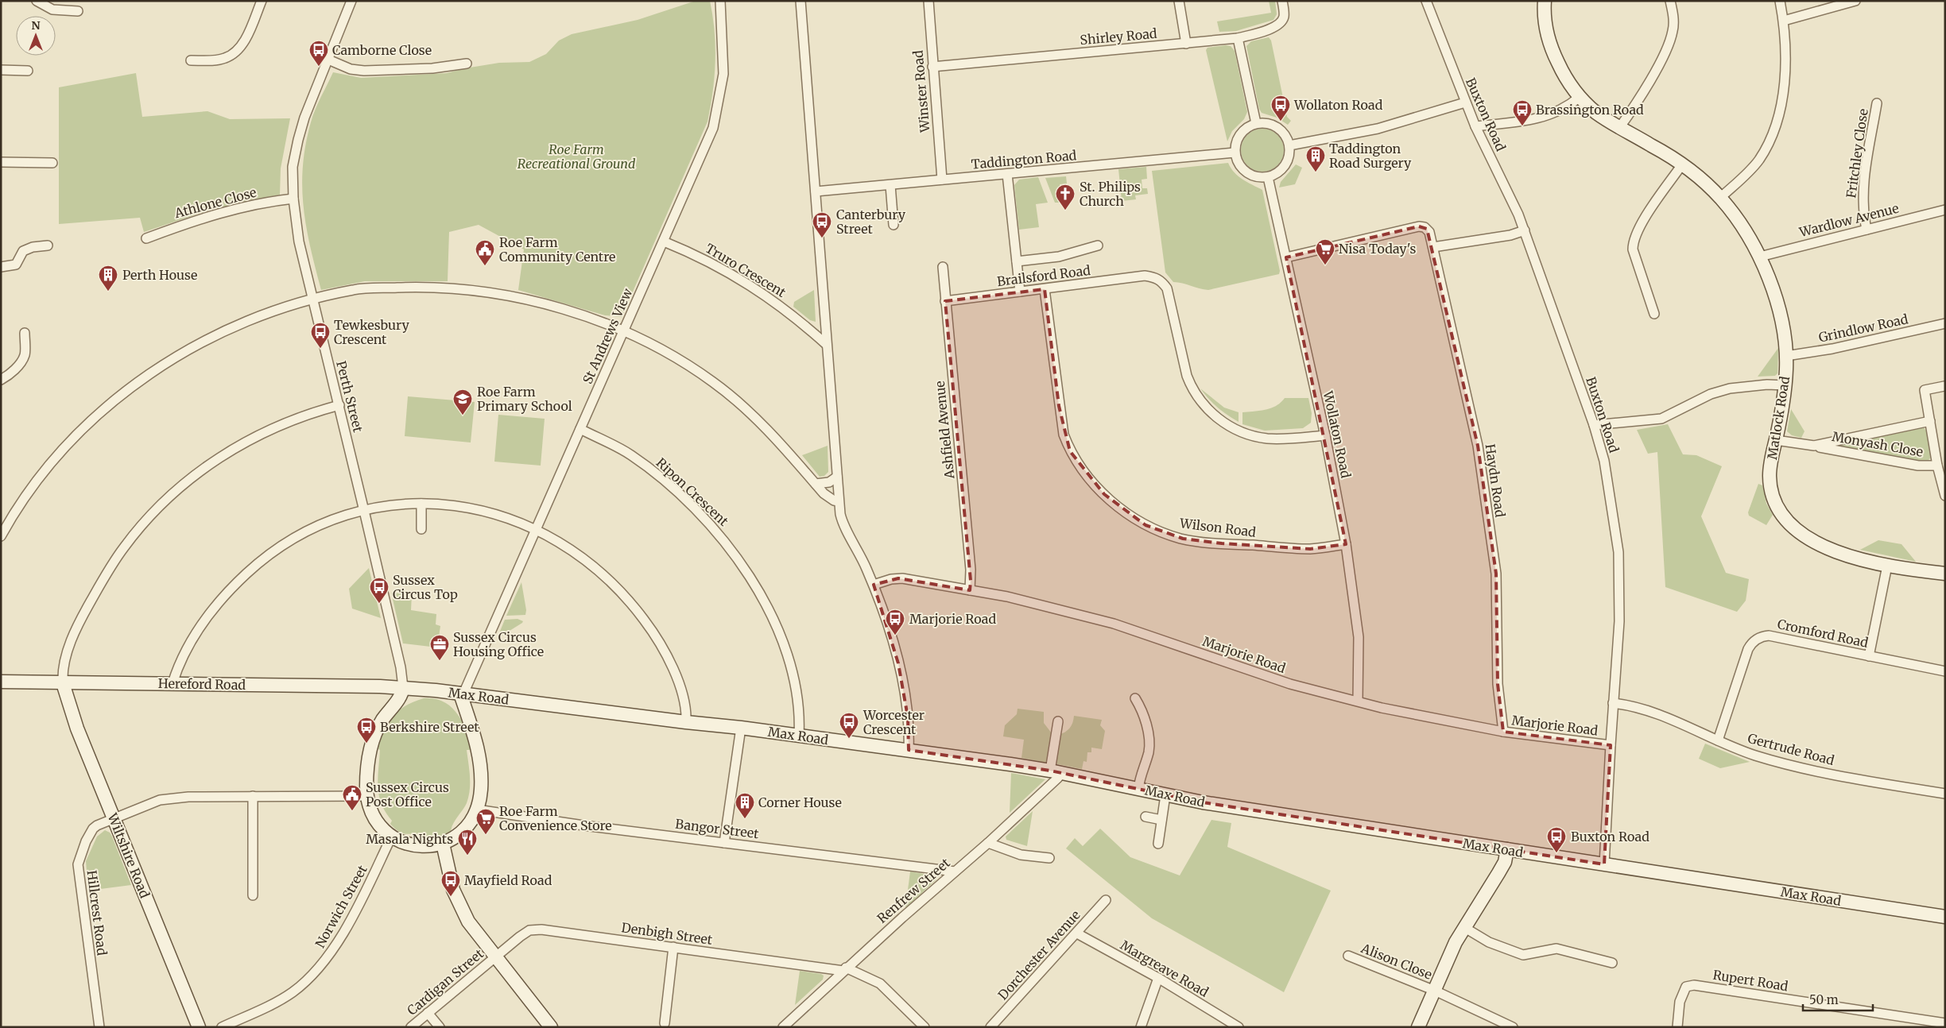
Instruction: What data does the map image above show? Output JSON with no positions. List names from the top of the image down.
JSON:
{
  "streets": {
    "street": [
      "Shirley Road",
      "Winster Road",
      "Buxton Road",
      "Fritchley Close",
      "Taddington Road",
      "Athlone Close",
      "Wardlow Avenue",
      "Truro Crescent",
      "Brailsford Road",
      "Grindlow Road",
      "St Andrews View",
      "Perth Street",
      "Matlock Road",
      "Ashfield Avenue",
      "Wollaton Road",
      "Monyash Close",
      "Haydn Road",
      "Ripon Crescent",
      "Wilson Road",
      "Cromford Road",
      "Marjorie Road",
      "Hereford Road",
      "Max Road",
      "Gertrude Road",
      "Bangor Street",
      "Wiltshire Road",
      "Renfrew Street",
      "Norwich Street",
      "Hillcrest Road",
      "Denbigh Street",
      "Dorchester Avenue",
      "Alison Close",
      "Margreave Road",
      "Rupert Road",
      "Cardigan Street"
    ]
  },
  "crossings": [
    ["Shirley Road", "Winster Road"],
    ["Winster Road", "Taddington Road"],
    ["Buxton Road", "Marjorie Road"],
    ["Buxton Road", "Max Road"],
    ["Buxton Road", "Gertrude Road"],
    ["Fritchley Close", "Wardlow Avenue"],
    ["Taddington Road", "Wollaton Road"],
    ["Athlone Close", "Perth Street"],
    ["Wardlow Avenue", "Matlock Road"],
    ["Truro Crescent", "St Andrews View"],
    ["Brailsford Road", "Ashfield Avenue"],
    ["Brailsford Road", "Wollaton Road"],
    ["Brailsford Road", "Wilson Road"],
    ["Grindlow Road", "Matlock Road"],
    ["St Andrews View", "Ripon Crescent"],
    ["St Andrews View", "Max Road"],
    ["Perth Street", "Hereford Road"],
    ["Perth Street", "Max Road"],
    ["Matlock Road", "Monyash Close"],
    ["Ashfield Avenue", "Marjorie Road"],
    ["Wollaton Road", "Haydn Road"],
    ["Wollaton Road", "Wilson Road"],
    ["Wollaton Road", "Marjorie Road"],
    ["Haydn Road", "Marjorie Road"],
    ["Ripon Crescent", "Max Road"],
    ["Cromford Road", "Gertrude Road"],
    ["Hereford Road", "Max Road"],
    ["Hereford Road", "Wiltshire Road"],
    ["Max Road", "Renfrew Street"],
    ["Bangor Street", "Renfrew Street"],
    ["Wiltshire Road", "Hillcrest Road"],
    ["Renfrew Street", "Denbigh Street"],
    ["Denbigh Street", "Cardigan Street"],
    ["Dorchester Avenue", "Margreave Road"]
  ],
  "parks": ["Roe Farm Recreational Ground"],
  "places": {
    "bus stop": [
      "Camborne Close",
      "Wollaton Road",
      "Brassington Road",
      "Canterbury Street",
      "Tewkesbury Crescent",
      "Sussex Circus Top",
      "Marjorie Road",
      "Worcester Crescent",
      "Berkshire Street",
      "Buxton Road",
      "Mayfield Road"
    ],
    "building": ["Taddington Road Surgery", "Perth House", "Corner House"],
    "church": ["St. Philips Church"],
    "supermarket": ["Nisa Today's", "Roe Farm Convenience Store"],
    "public building": ["Roe Farm Community Centre", "Sussex Circus Post Office"],
    "school or university": ["Roe Farm Primary School"],
    "office": ["Sussex Circus Housing Office"],
    "restaurant": ["Masala Nights"]
  },
  "scale_bar": "50 m",
  "north": "top"
}
